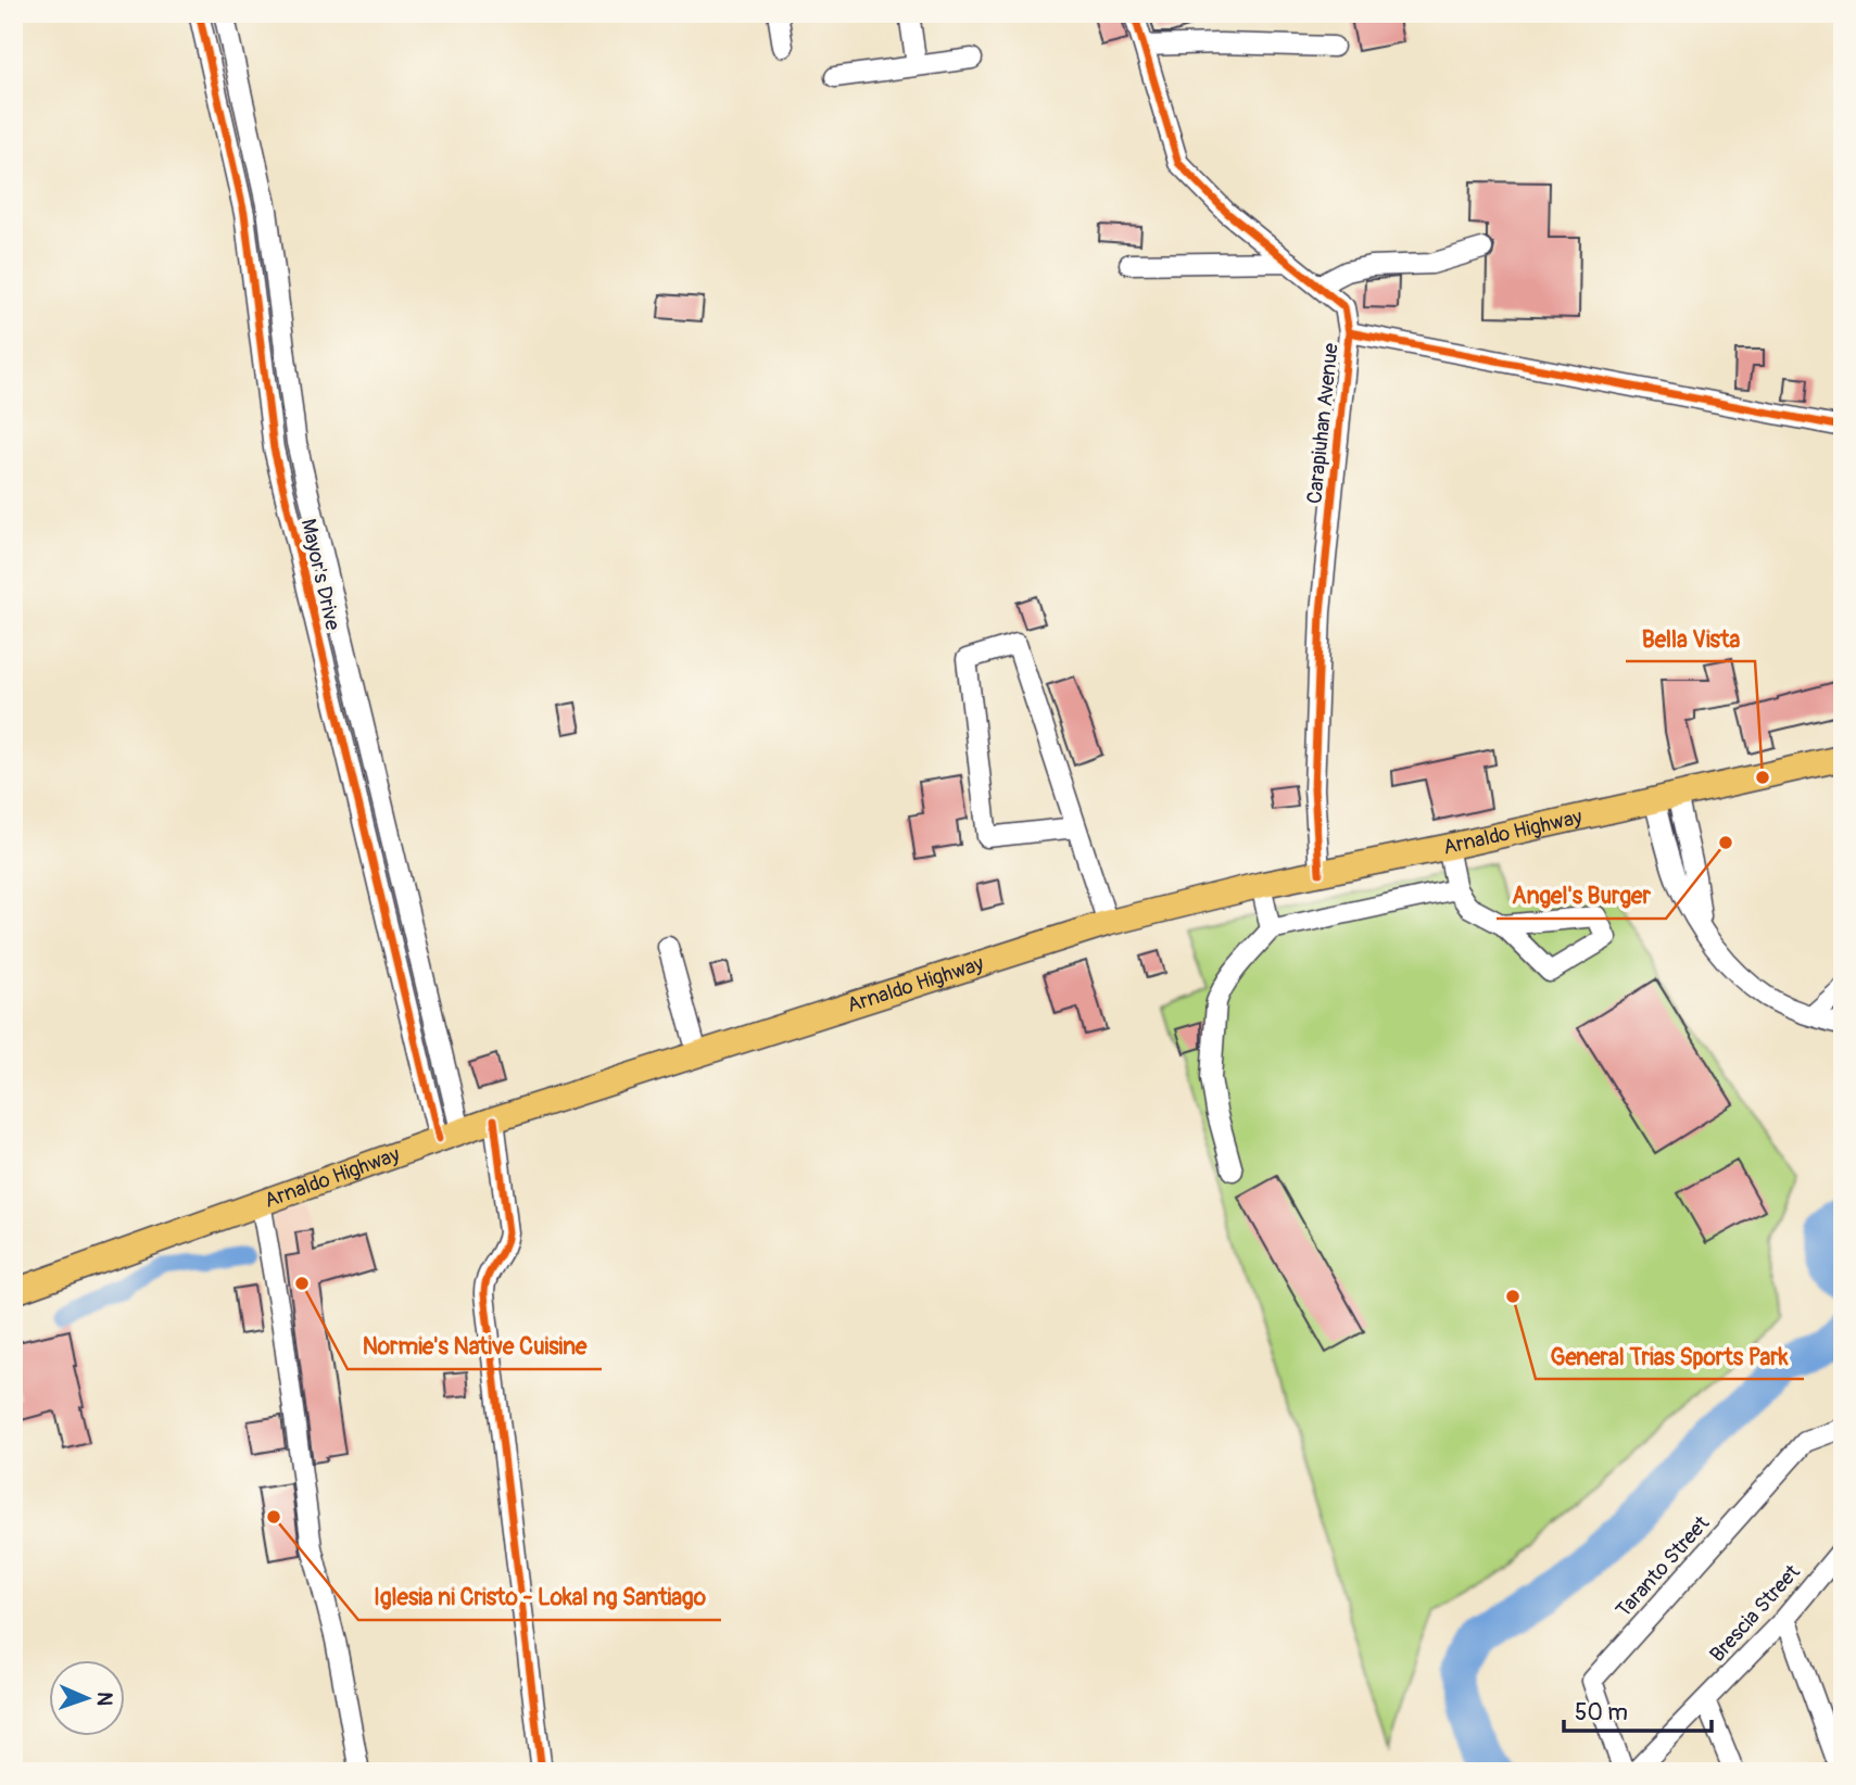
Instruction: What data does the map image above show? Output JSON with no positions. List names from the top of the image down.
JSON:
{
  "streets": {
    "main road": ["Arnaldo Highway"],
    "street": [
      "Carapiuhan Avenue",
      "Mayor's Drive",
      "Taranto Street",
      "Brescia Street"
    ]
  },
  "crossings": [
    ["Carapiuhan Avenue", "Arnaldo Highway"],
    ["Mayor's Drive", "Arnaldo Highway"]
  ],
  "places": [
    "Bella Vista",
    "Angel's Burger",
    "Normie's Native Cuisine",
    "General Trias Sports Park",
    "Iglesia ni Cristo - Lokal ng Santiago"
  ],
  "scale_bar": "50 m",
  "north": "right"
}
